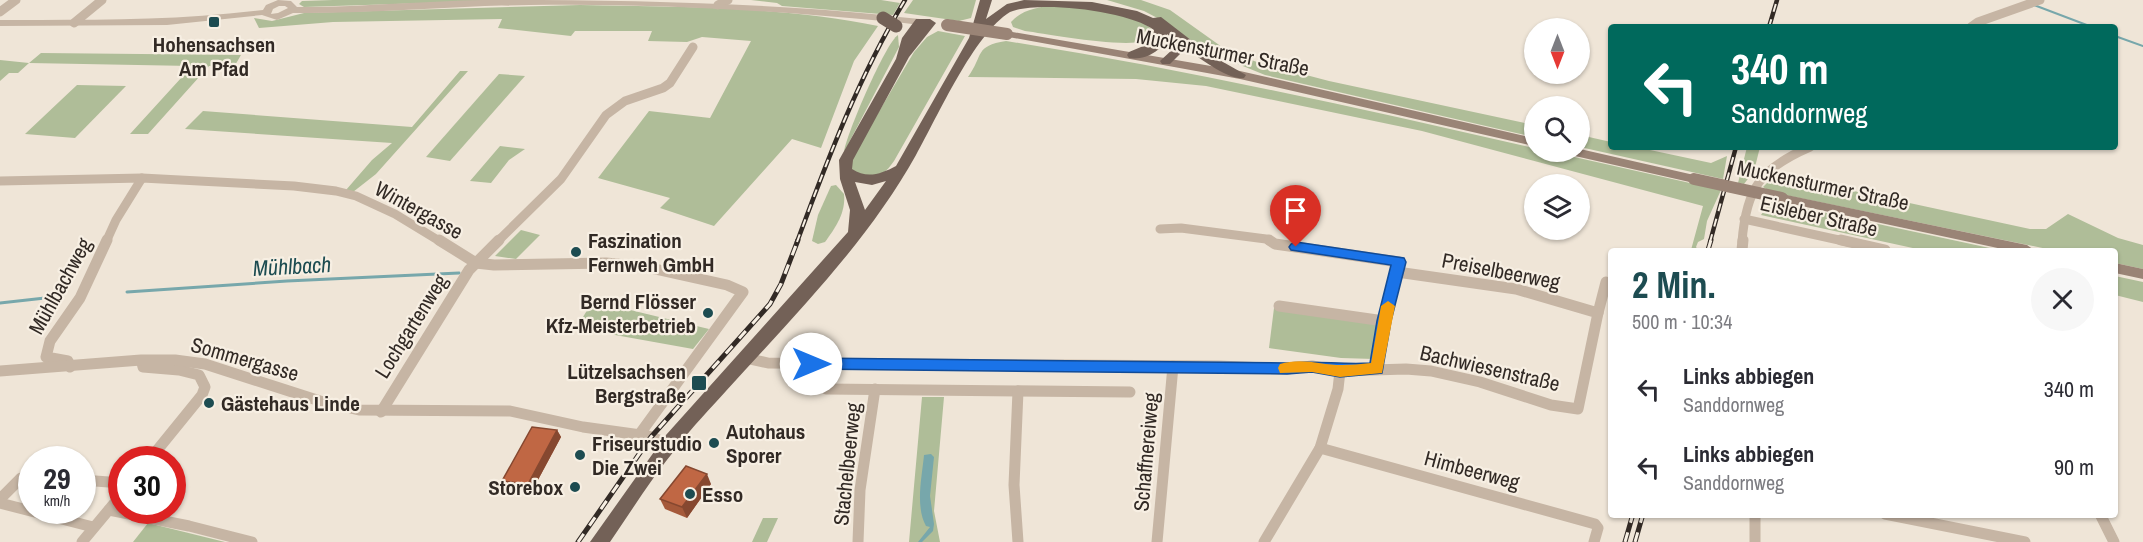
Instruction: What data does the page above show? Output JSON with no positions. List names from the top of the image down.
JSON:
{
  "streets": {
    "main road": ["Muckensturmer Straße"],
    "street": [
      "Wintergasse",
      "Eisleber Straße",
      "Preiselbeerweg",
      "Mühlbachweg",
      "Lochgartenweg",
      "Sommergasse",
      "Bachwiesenstraße",
      "Schaffnereiweg",
      "Stachelbeerweg",
      "Himbeerweg"
    ]
  },
  "crossings": [
    ["Wintergasse", "Mühlbachweg"],
    ["Wintergasse", "Lochgartenweg"],
    ["Wintergasse", "Sommergasse"],
    ["Preiselbeerweg", "Bachwiesenstraße"],
    ["Mühlbachweg", "Sommergasse"],
    ["Lochgartenweg", "Sommergasse"],
    ["Bachwiesenstraße", "Schaffnereiweg"]
  ],
  "water": ["Mühlbach"],
  "places": {
    "transit": ["Hohensachsen Am Pfad", "Lützelsachsen Bergstraße"],
    "other": [
      "Faszination Fernweh GmbH",
      "Bernd Flösser Kfz-Meisterbetrieb",
      "Gästehaus Linde",
      "Autohaus Sporer",
      "Friseurstudio Die Zwei",
      "Storebox",
      "Esso"
    ]
  },
  "north": "bottom",
  "page": {
    "turn": ["340 m", "Sanddornweg"],
    "heading": ["2 Min.", "500 m · 10:34"],
    "list": [
      {
        "name": "Links abbiegen",
        "note": "Sanddornweg",
        "value": "340 m"
      },
      {
        "name": "Links abbiegen",
        "note": "Sanddornweg",
        "value": "90 m"
      }
    ],
    "speed": "29 km/h",
    "limit": "30"
  }
}
